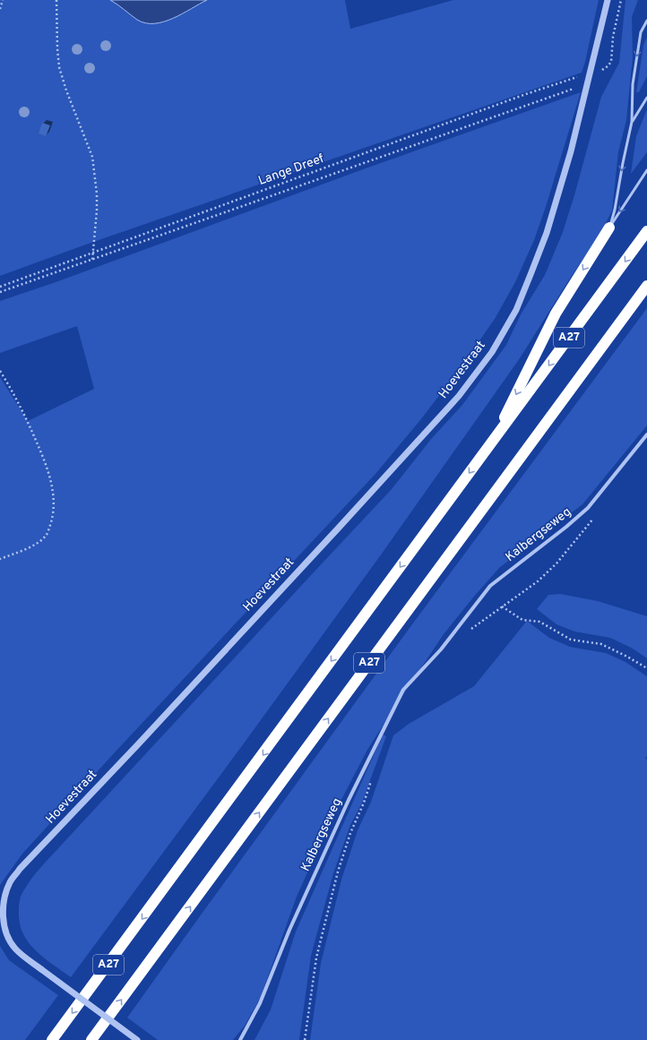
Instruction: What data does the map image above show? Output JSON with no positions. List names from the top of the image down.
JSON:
{
  "streets": {
    "highway": ["A27"],
    "street": ["Hoevestraat", "Kalbergseweg"],
    "path": ["Lange Dreef"]
  },
  "crossings": [
    ["Lange Dreef", "Hoevestraat"]
  ]
}
